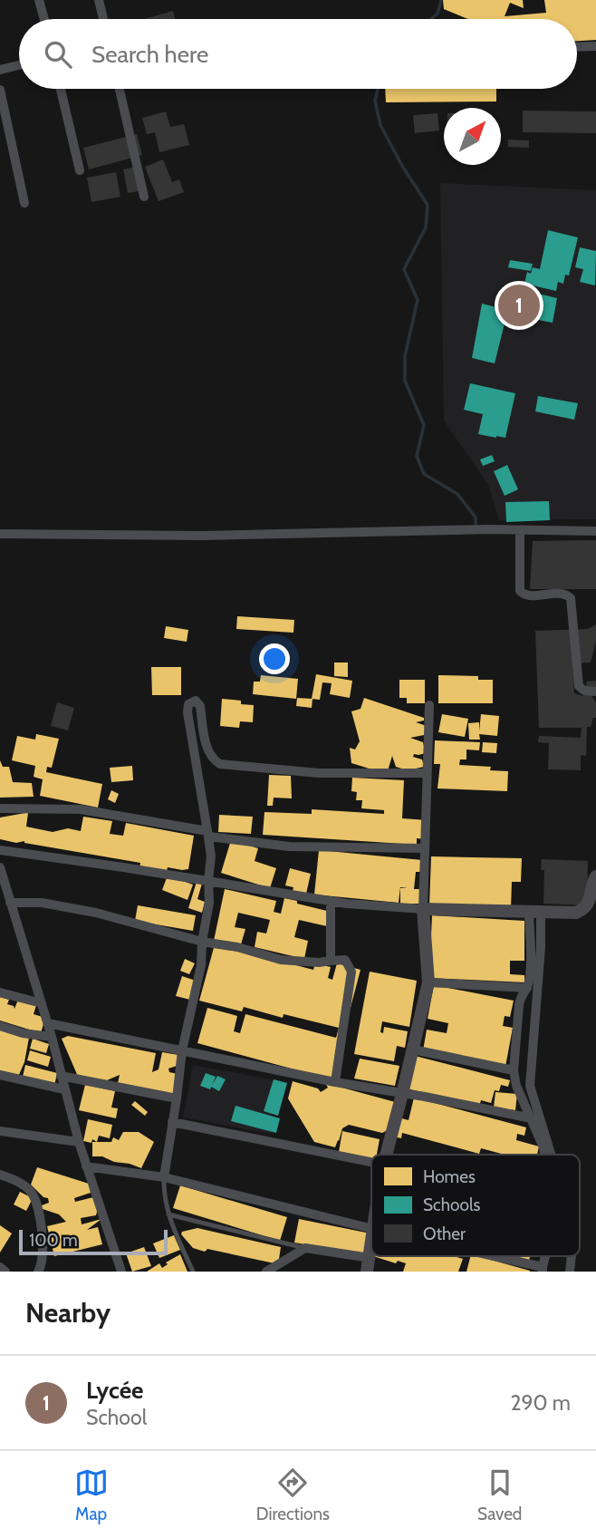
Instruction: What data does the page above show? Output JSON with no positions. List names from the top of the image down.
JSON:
{
  "legend": ["Homes", "Schools", "Other"],
  "scale_bar": "100 m",
  "north": "top right",
  "page": {
    "search": "Search here",
    "pins": "1",
    "scale": "100 m",
    "heading": "Nearby",
    "list": [
      {
        "mark": "1",
        "name": "Lycée",
        "note": "School",
        "value": "290 m"
      }
    ],
    "nav": ["Map", "Directions", "Saved"]
  }
}
